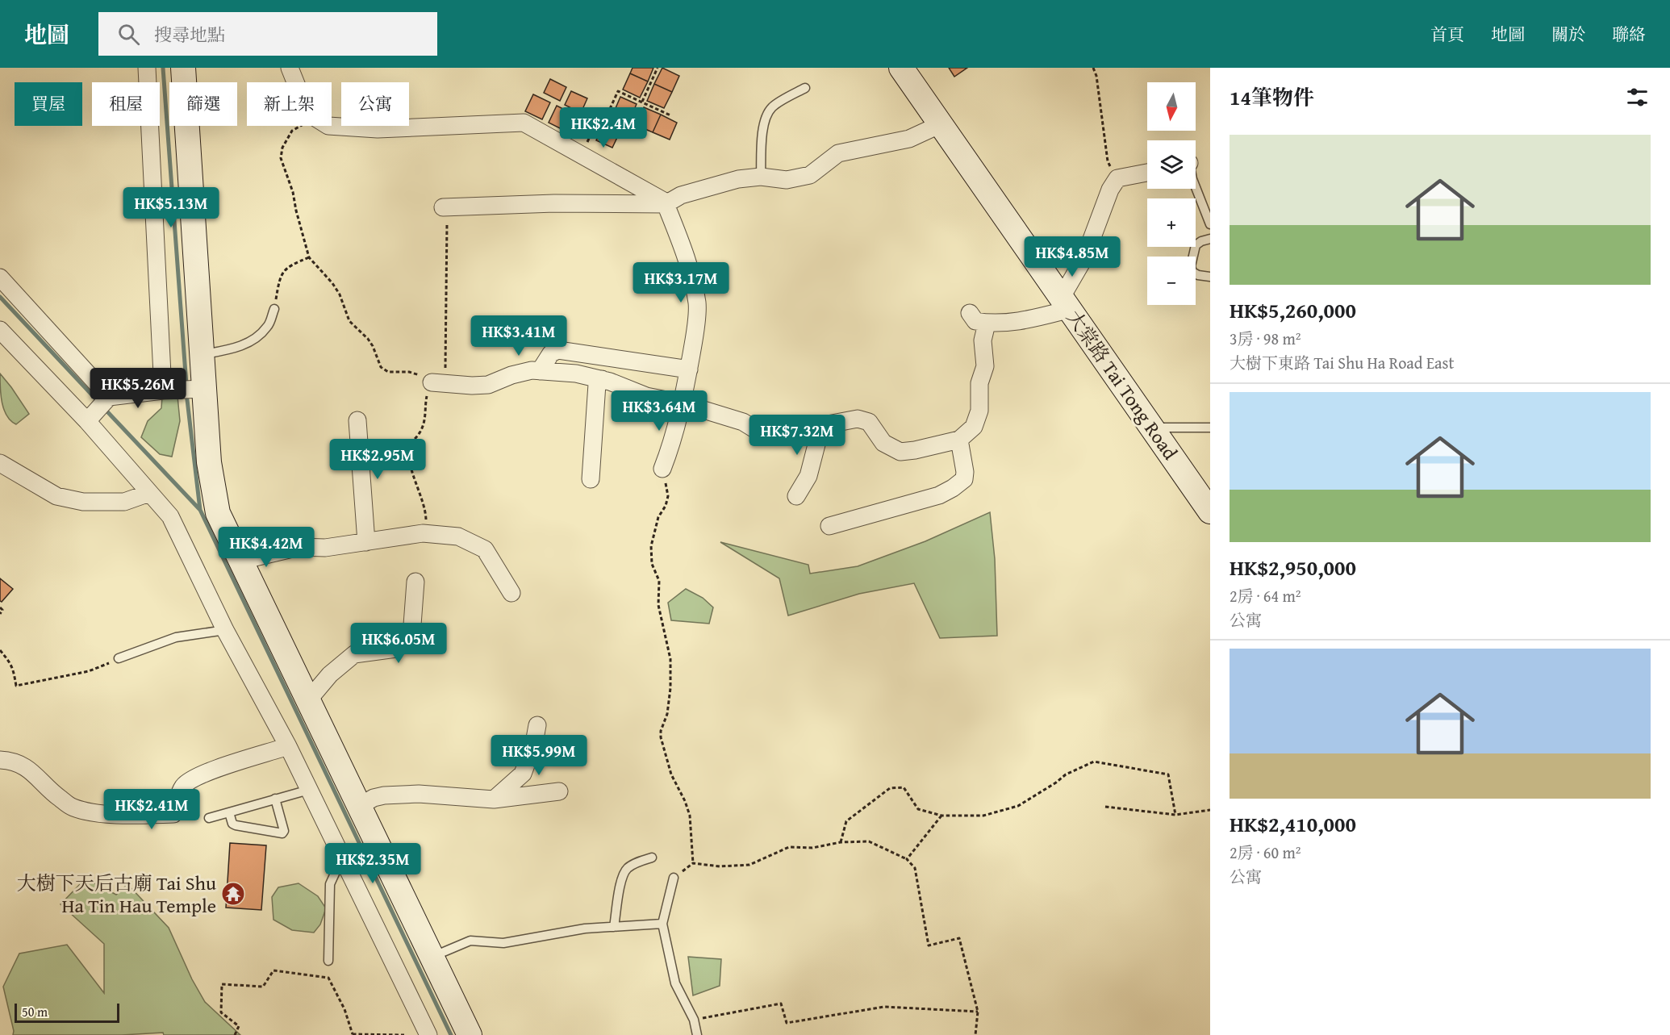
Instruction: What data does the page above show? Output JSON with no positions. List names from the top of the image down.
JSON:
{
  "streets": {
    "street": ["大棠路 Tai Tong Road"]
  },
  "places": {
    "temple": ["大樹下天后古廟 Tai Shu Ha Tin Hau Temple"]
  },
  "scale_bar": "50 m",
  "north": "bottom",
  "page": {
    "header": "地圖",
    "search": "搜尋地點",
    "nav": [
      "首頁",
      "地圖",
      "關於",
      "聯絡"
    ],
    "heading": "14筆物件",
    "map_buttons": ["+", "−"],
    "chip": [
      "買屋",
      "租屋",
      "篩選",
      "新上架",
      "公寓"
    ],
    "price": [
      "HK$2.4M",
      "HK$5.13M",
      "HK$4.85M",
      "HK$3.17M",
      "HK$3.41M",
      "HK$5.26M",
      "HK$3.64M",
      "HK$7.32M",
      "HK$2.95M",
      "HK$4.42M",
      "HK$6.05M",
      "HK$5.99M",
      "HK$2.41M",
      "HK$2.35M"
    ],
    "list": [
      {
        "name": "HK$5,260,000",
        "note": "3房 · 98 m² · 大樹下東路 Tai Shu Ha Road East"
      },
      {
        "name": "HK$2,950,000",
        "note": "2房 · 64 m² · 公寓"
      },
      {
        "name": "HK$2,410,000",
        "note": "2房 · 60 m² · 公寓"
      }
    ],
    "scale": "50 m"
  }
}
